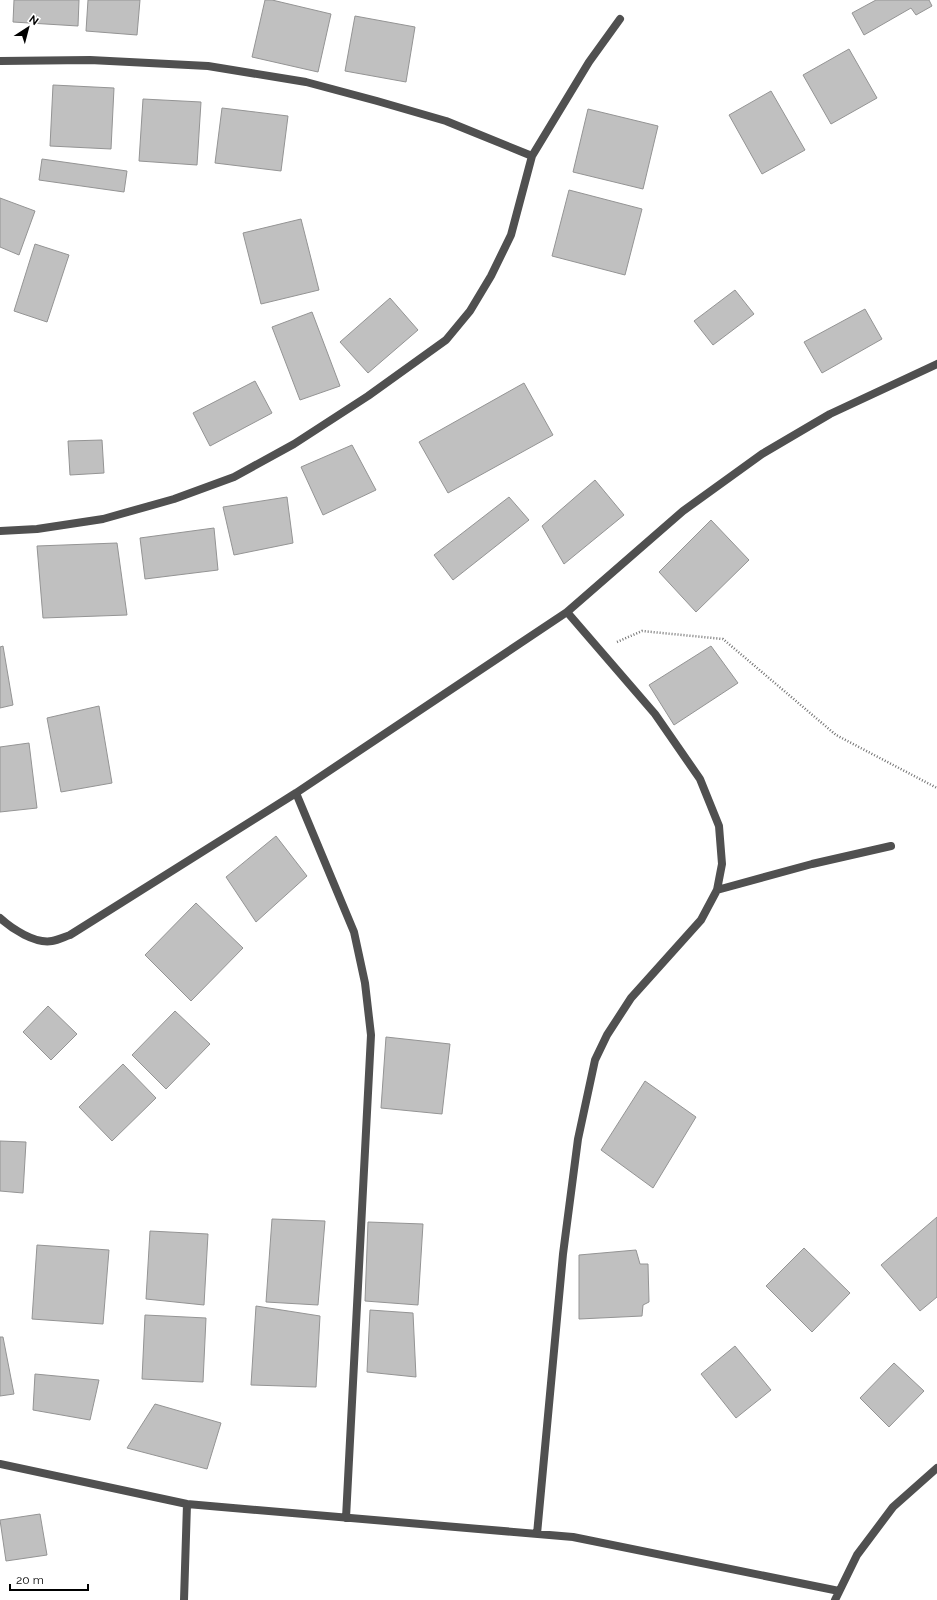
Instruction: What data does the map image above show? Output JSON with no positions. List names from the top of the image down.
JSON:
{
  "scale_bar": "20 m",
  "north": "top right"
}
